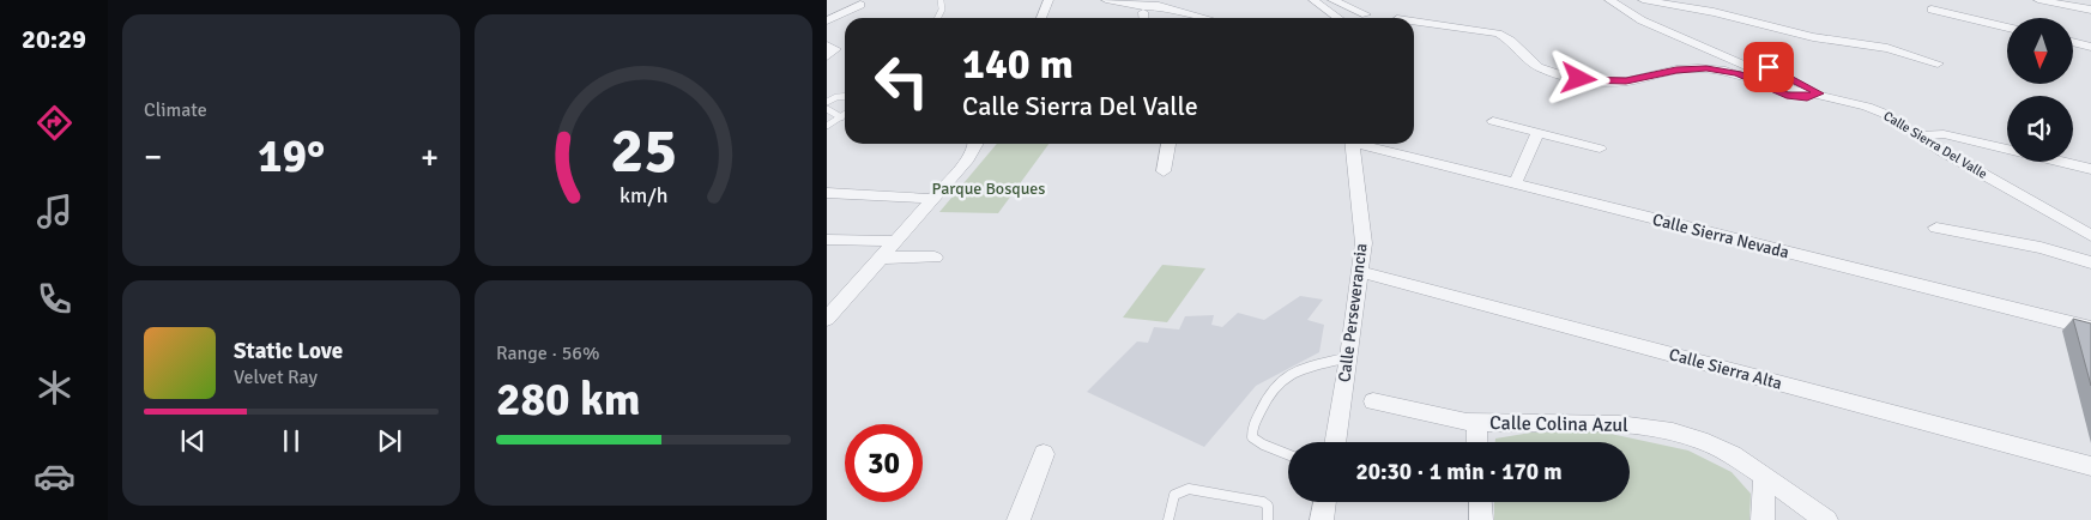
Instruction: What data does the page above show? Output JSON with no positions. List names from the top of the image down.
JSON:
{
  "streets": {
    "street": [
      "Calle Sierra Del Valle",
      "Calle Sierra Nevada",
      "Calle Perseverancia",
      "Calle Sierra Alta",
      "Calle Colina Azul"
    ]
  },
  "crossings": [
    ["Calle Perseverancia", "Calle Sierra Alta"]
  ],
  "parks": ["Parque Bosques"],
  "north": "bottom",
  "page": {
    "tabs": "20:29",
    "tile": [
      "Climate",
      ["Range · 56%", "280 km"]
    ],
    "turn": ["140 m", "Calle Sierra Del Valle"],
    "heat": ["−", "19°", "+"],
    "song": ["Static Love", "Velvet Ray"],
    "limit": "30",
    "trip": "20:30 · 1 min · 170 m",
    "gauge": ["25", "km/h"]
  }
}
